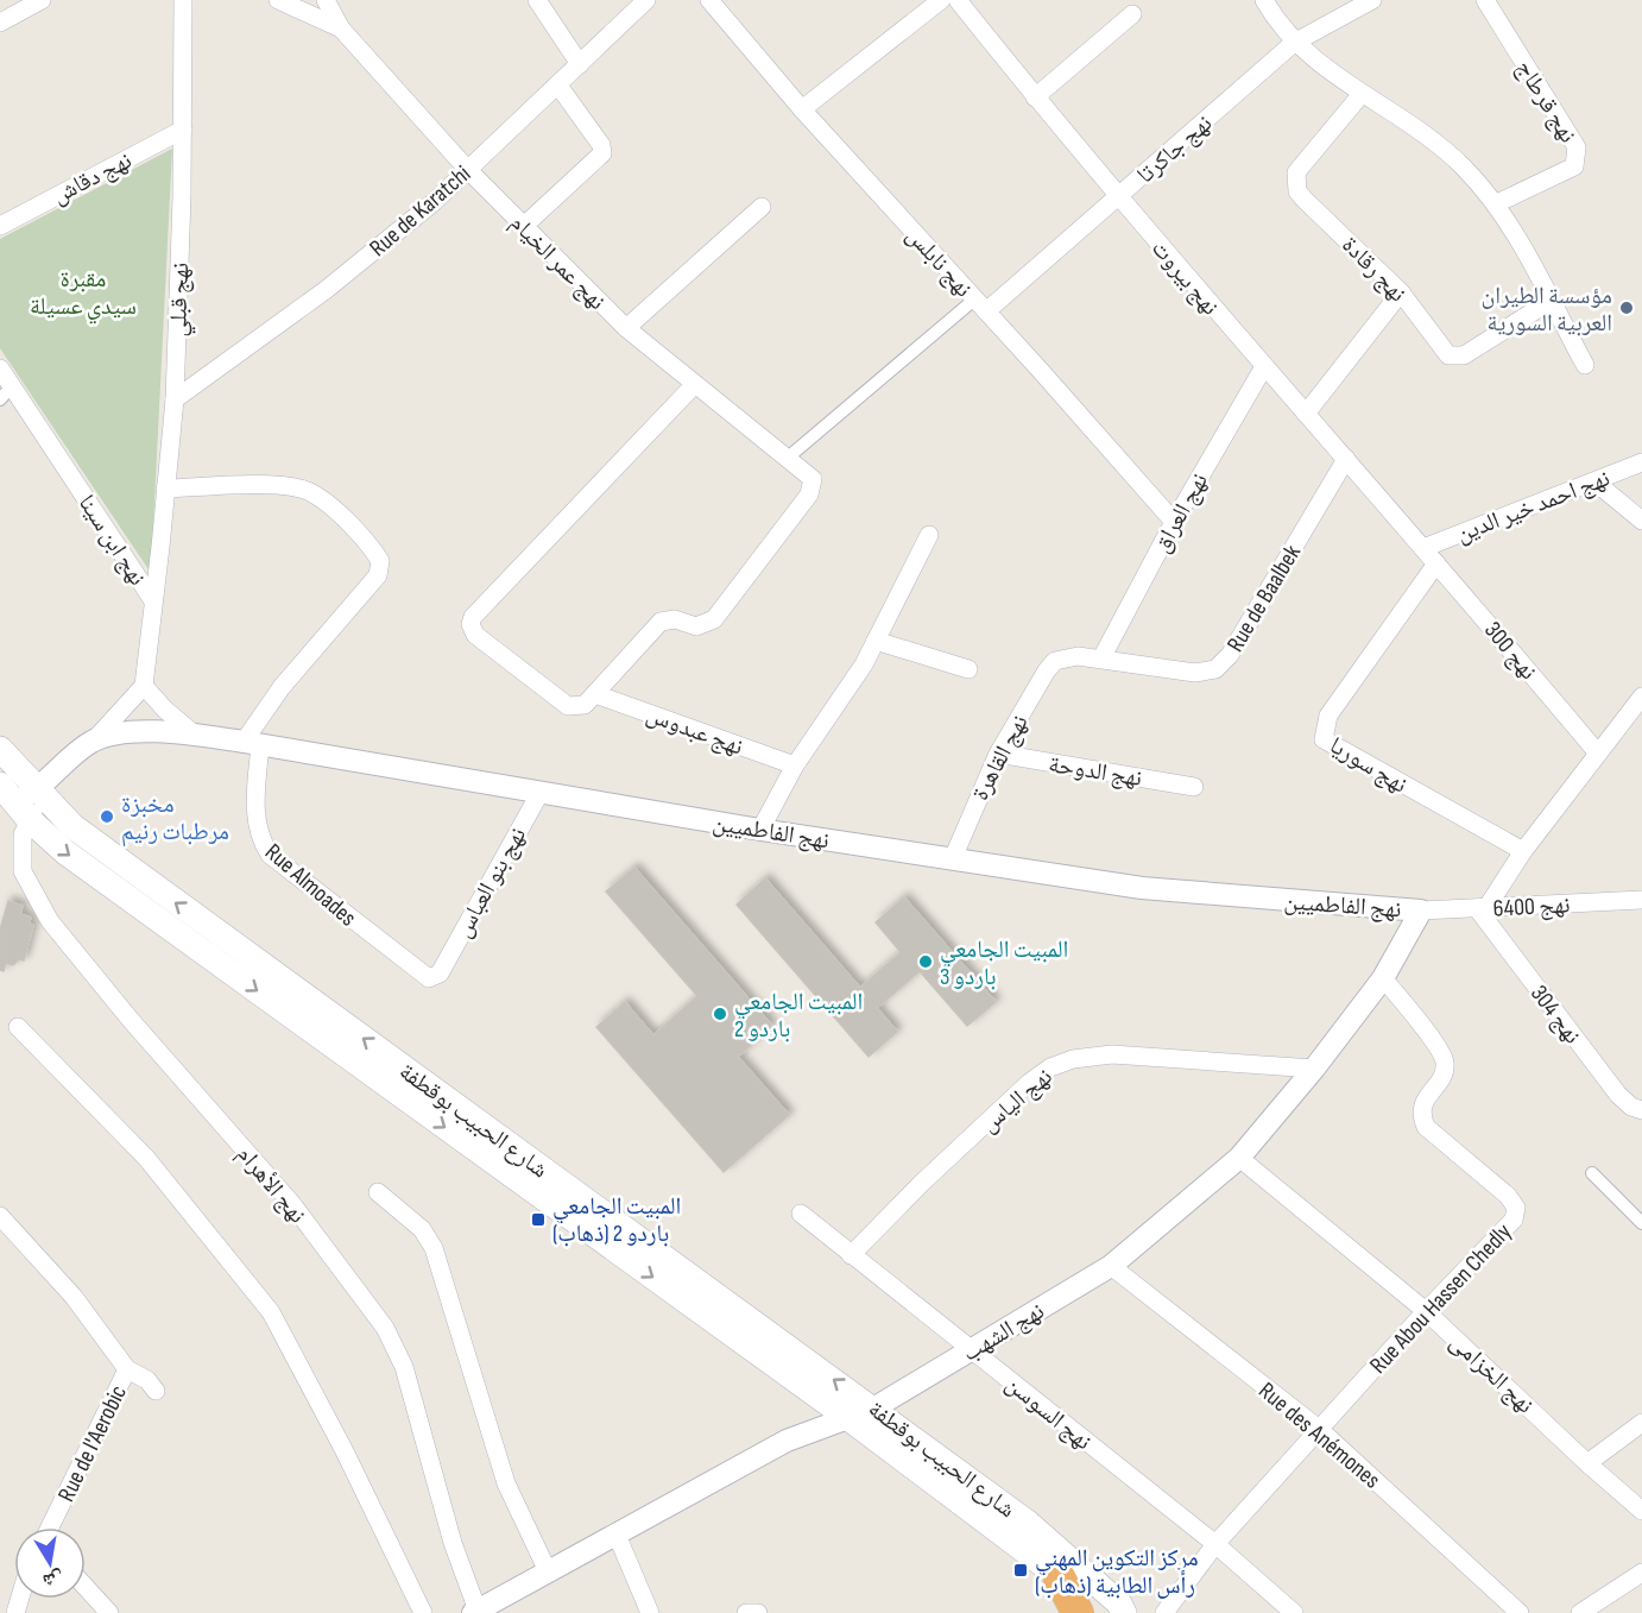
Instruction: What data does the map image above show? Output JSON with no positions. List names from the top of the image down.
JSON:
{
  "streets": {
    "main road": ["شارع الحبيب بوقطفة"],
    "street": [
      "نهج قرطاج",
      "نهج جاكرتا",
      "نهج دقاش",
      "Rue de Karatchi",
      "نهج عمر الخيام",
      "نهج نابلس",
      "نهج رقادة",
      "نهج بيروت",
      "نهج قبلي",
      "نهج احمد خير الدين",
      "نهج العراق",
      "نهج ابن سينا",
      "Rue de Baalbek",
      "نهج 300",
      "نهج عبدوس",
      "نهج القاهرة",
      "نهج سوريا",
      "نهج الدوحة",
      "نهج الفاطميين",
      "نهج بنو العباس",
      "Rue Almoades",
      "نهج 6400",
      "نهج 304",
      "نهج الياس",
      "نهج الأهرام",
      "Rue Abou Hassen Chedly",
      "نهج الشهب",
      "نهج الخزامى",
      "نهج السوسن",
      "Rue des Anémones",
      "Rue de l'Aerobic"
    ]
  },
  "crossings": [
    ["نهج جاكرتا", "نهج نابلس"],
    ["نهج جاكرتا", "نهج بيروت"],
    ["نهج دقاش", "نهج قبلي"],
    ["Rue de Karatchi", "نهج عمر الخيام"],
    ["Rue de Karatchi", "نهج قبلي"],
    ["نهج عمر الخيام", "نهج عبدوس"],
    ["نهج نابلس", "نهج العراق"],
    ["نهج بيروت", "نهج احمد خير الدين"],
    ["نهج بيروت", "نهج العراق"],
    ["نهج بيروت", "Rue de Baalbek"],
    ["نهج بيروت", "نهج 300"],
    ["نهج قبلي", "نهج ابن سينا"],
    ["نهج احمد خير الدين", "نهج 300"],
    ["نهج العراق", "Rue de Baalbek"],
    ["Rue de Baalbek", "نهج القاهرة"],
    ["نهج 300", "نهج سوريا"],
    ["نهج القاهرة", "نهج الدوحة"],
    ["نهج القاهرة", "نهج الفاطميين"],
    ["نهج الفاطميين", "نهج بنو العباس"],
    ["نهج الفاطميين", "Rue Almoades"],
    ["نهج الفاطميين", "نهج 6400"],
    ["نهج الفاطميين", "نهج الشهب"],
    ["نهج بنو العباس", "Rue Almoades"],
    ["نهج 6400", "نهج 304"],
    ["نهج 6400", "نهج الشهب"],
    ["نهج الياس", "نهج الشهب"],
    ["نهج الياس", "نهج السوسن"],
    ["شارع الحبيب بوقطفة", "نهج الأهرام"],
    ["شارع الحبيب بوقطفة", "نهج الشهب"],
    ["نهج الأهرام", "نهج الشهب"],
    ["Rue Abou Hassen Chedly", "نهج الشهب"],
    ["Rue Abou Hassen Chedly", "نهج الخزامى"],
    ["Rue Abou Hassen Chedly", "نهج السوسن"],
    ["Rue Abou Hassen Chedly", "Rue des Anémones"],
    ["نهج الشهب", "نهج الخزامى"],
    ["نهج الشهب", "نهج السوسن"],
    ["نهج الشهب", "Rue des Anémones"]
  ],
  "parks": ["مقبرة سيدي عسيلة"],
  "places": {
    "other": [
      "مؤسسة الطيران العربية السورية",
      "مخبزة مرطبات رنيم",
      "المبيت الجامعي باردو 3",
      "المبيت الجامعي باردو 2"
    ],
    "transit": ["المبيت الجامعي باردو 2 (ذهاب)", "مركز التكوين المهني رأس الطابية (ذهاب)"]
  },
  "north": "bottom"
}
